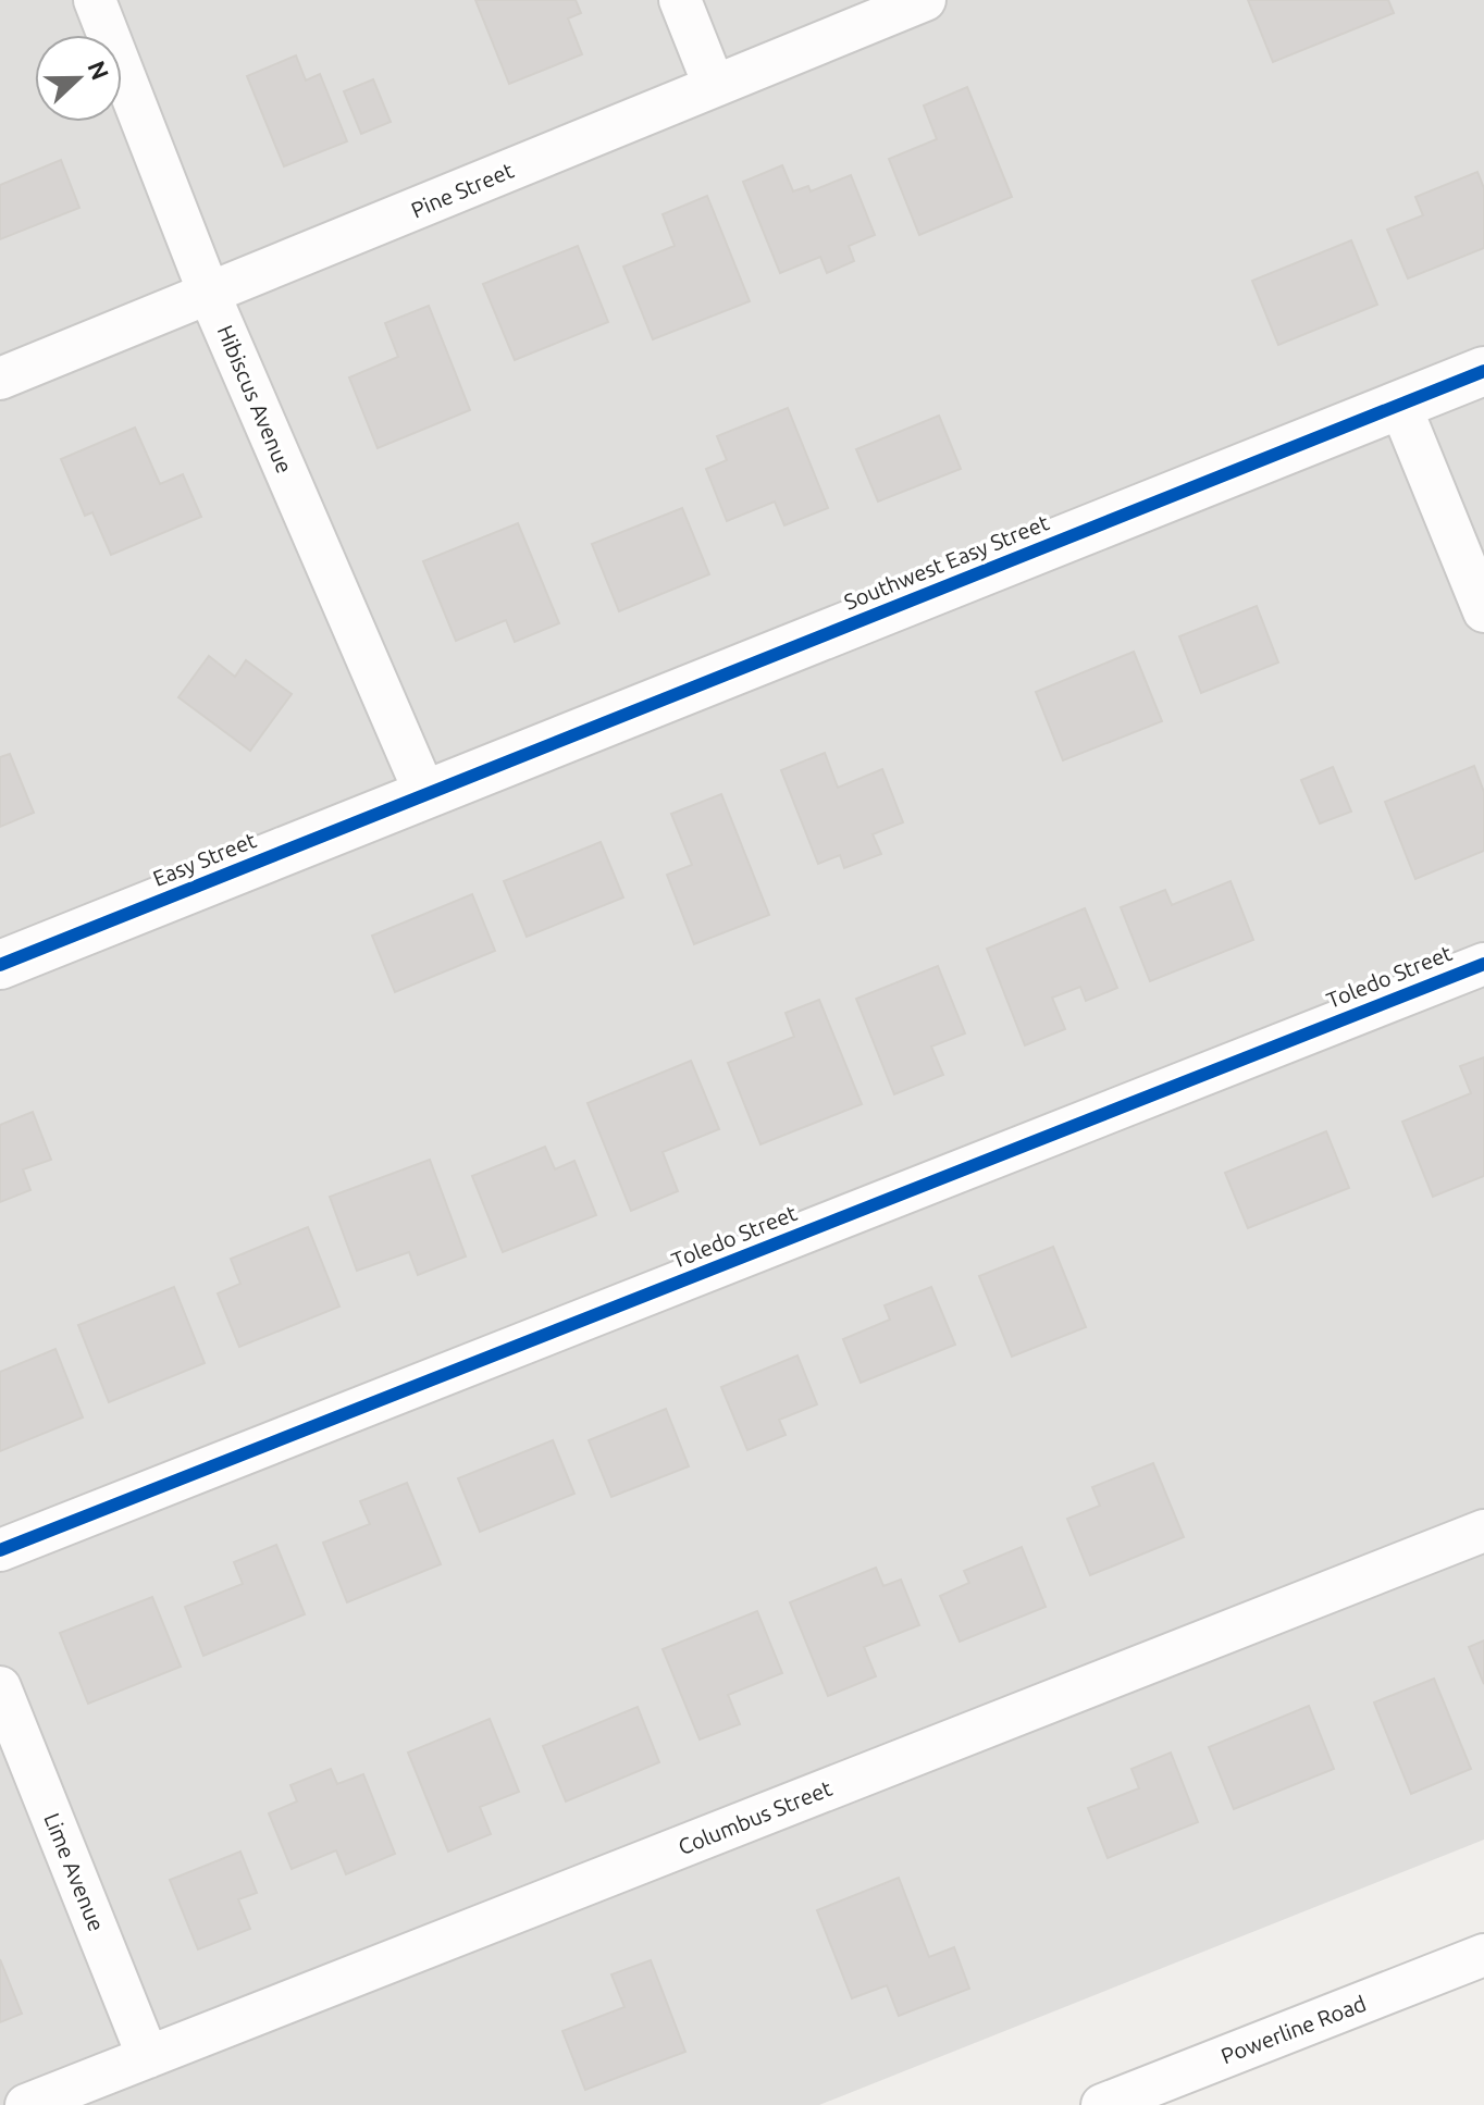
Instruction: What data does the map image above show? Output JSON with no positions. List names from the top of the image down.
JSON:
{
  "streets": {
    "street": [
      "Pine Street",
      "Hibiscus Avenue",
      "Southwest Easy Street",
      "Easy Street",
      "Toledo Street",
      "Columbus Street",
      "Lime Avenue",
      "Powerline Road"
    ]
  },
  "crossings": [
    ["Pine Street", "Hibiscus Avenue"],
    ["Hibiscus Avenue", "Southwest Easy Street"],
    ["Hibiscus Avenue", "Easy Street"],
    ["Southwest Easy Street", "Easy Street"],
    ["Columbus Street", "Lime Avenue"]
  ],
  "north": "right"
}
